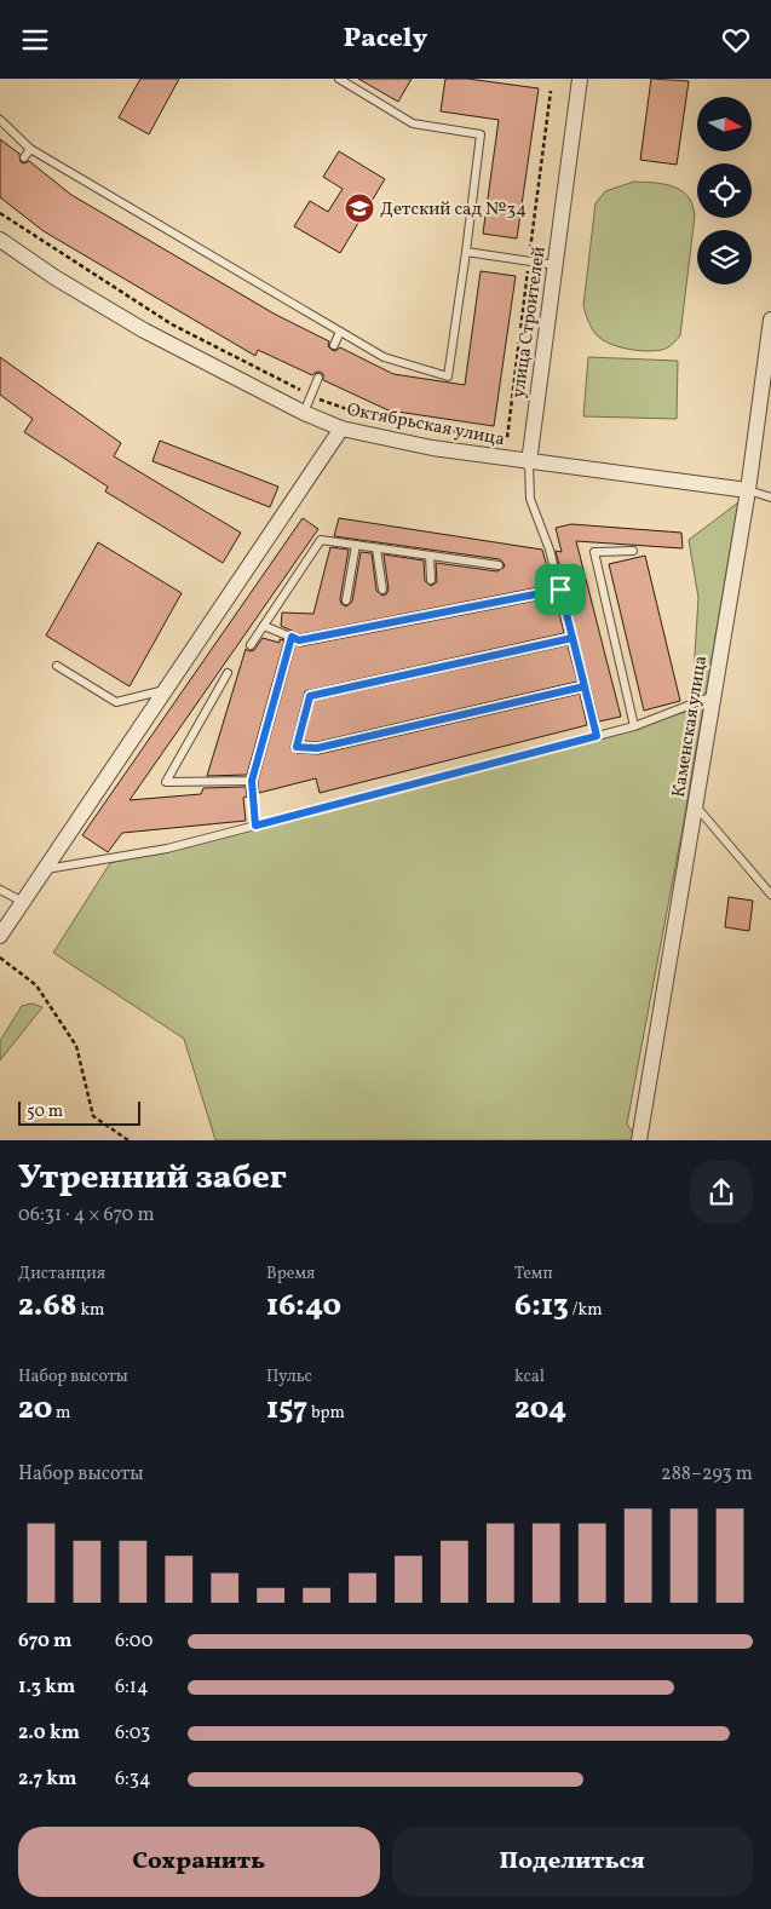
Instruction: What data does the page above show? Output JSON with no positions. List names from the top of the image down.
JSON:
{
  "streets": {
    "street": ["улица Строителей", "Октябрьская улица", "Каменская улица"]
  },
  "crossings": [
    ["улица Строителей", "Октябрьская улица"],
    ["Октябрьская улица", "Каменская улица"]
  ],
  "places": {
    "school or university": ["Детский сад №34"]
  },
  "scale_bar": "50 m",
  "north": "right",
  "page": {
    "header": "Pacely",
    "scale": "50 m",
    "heading": ["Утренний забег", "06:31 · 4 × 670 m"],
    "stats": [
      ["Дистанция", "2.68 km"],
      ["Время", "16:40"],
      ["Темп", "6:13 /km"],
      ["Набор высоты", "20 m"],
      ["Пульс", "157 bpm"],
      ["kcal", "204"]
    ],
    "chart": ["Набор высоты", "288–293 m"],
    "list": [
      {
        "name": "670 m",
        "note": "6:00"
      },
      {
        "name": "1.3 km",
        "note": "6:14"
      },
      {
        "name": "2.0 km",
        "note": "6:03"
      },
      {
        "name": "2.7 km",
        "note": "6:34"
      }
    ],
    "buttons": ["Сохранить", "Поделиться"]
  }
}
